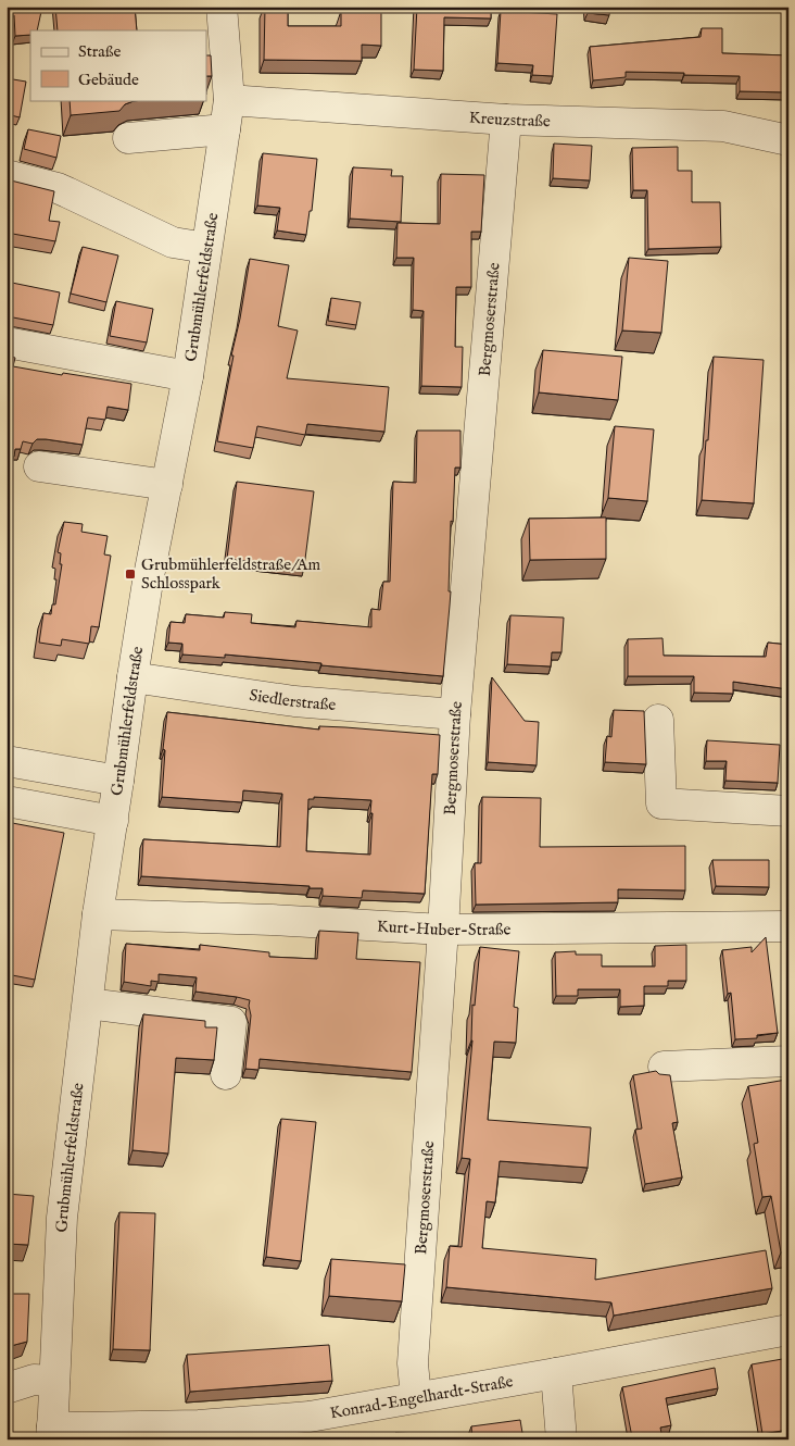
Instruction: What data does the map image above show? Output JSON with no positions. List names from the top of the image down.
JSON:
{
  "streets": {
    "street": [
      "Kreuzstraße",
      "Grubmühlerfeldstraße",
      "Bergmoserstraße",
      "Siedlerstraße",
      "Kurt-Huber-Straße",
      "Konrad-Engelhardt-Straße"
    ]
  },
  "crossings": [
    ["Kreuzstraße", "Grubmühlerfeldstraße"],
    ["Kreuzstraße", "Bergmoserstraße"],
    ["Grubmühlerfeldstraße", "Siedlerstraße"],
    ["Grubmühlerfeldstraße", "Kurt-Huber-Straße"],
    ["Grubmühlerfeldstraße", "Konrad-Engelhardt-Straße"],
    ["Bergmoserstraße", "Siedlerstraße"],
    ["Bergmoserstraße", "Kurt-Huber-Straße"],
    ["Bergmoserstraße", "Konrad-Engelhardt-Straße"]
  ],
  "places": {
    "transit": ["Grubmühlerfeldstraße/Am Schlosspark"]
  },
  "legend": ["Straße", "Gebäude"]
}
